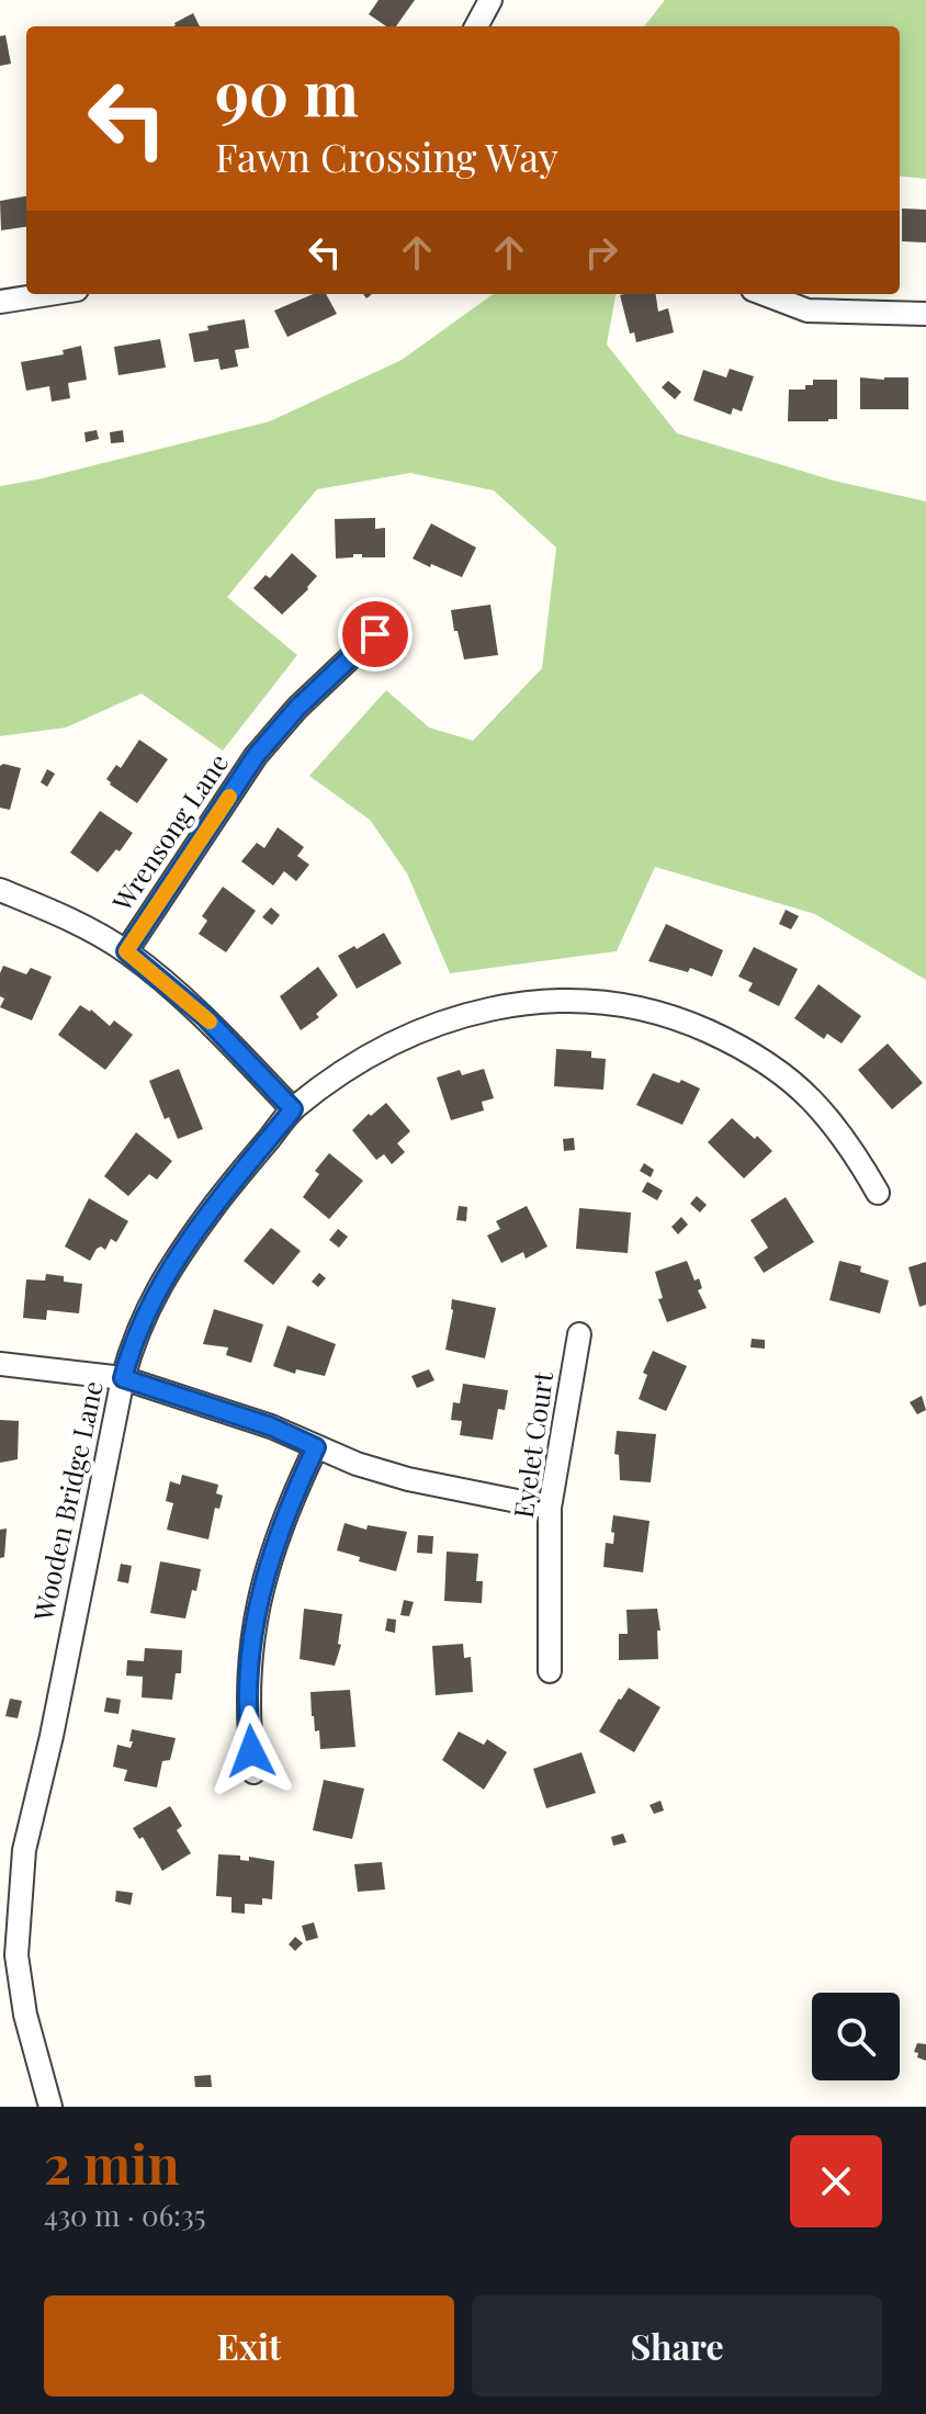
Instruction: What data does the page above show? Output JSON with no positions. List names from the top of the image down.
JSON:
{
  "streets": {
    "street": ["Wrensong Lane", "Eyelet Court", "Wooden Bridge Lane"]
  },
  "page": {
    "turn": ["90 m", "Fawn Crossing Way"],
    "heading": ["2 min", "430 m · 06:35"],
    "buttons": ["Exit", "Share"]
  }
}
